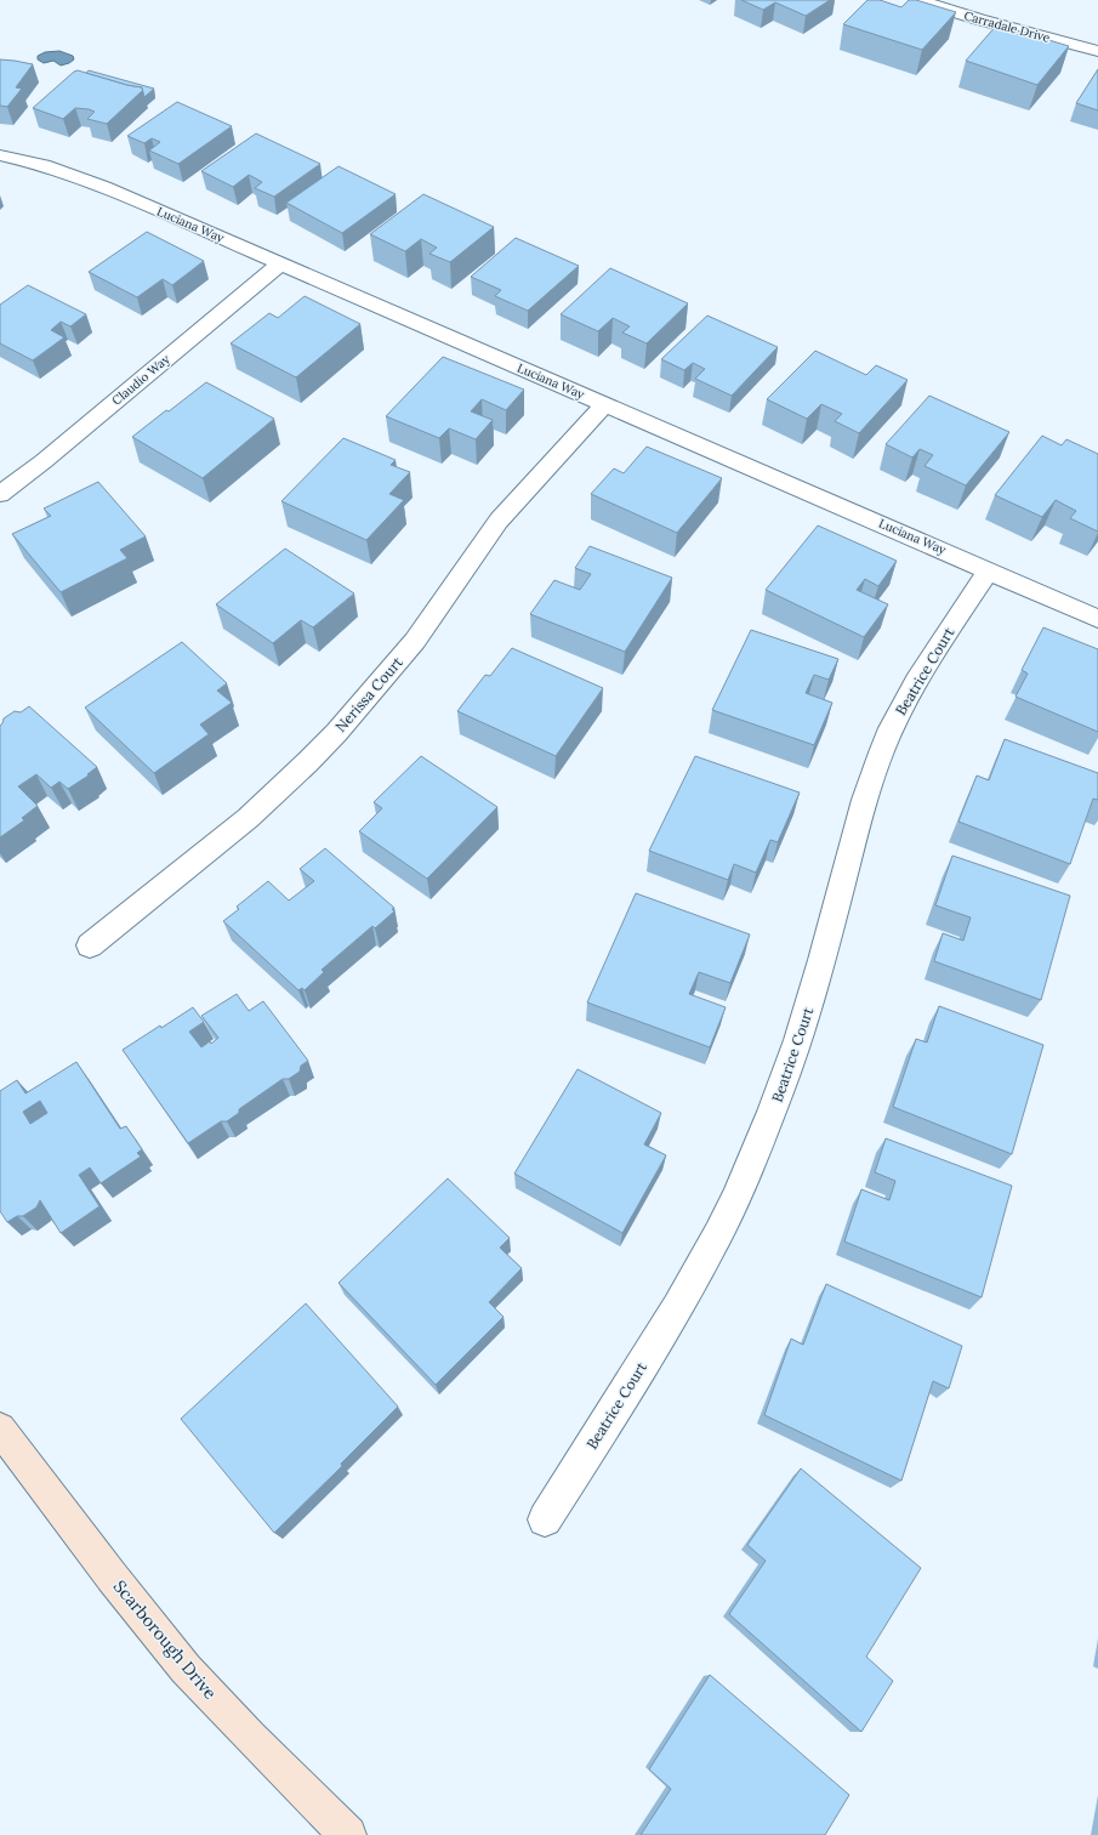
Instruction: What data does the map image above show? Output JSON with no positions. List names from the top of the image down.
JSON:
{
  "streets": {
    "street": [
      "Carradale Drive",
      "Luciana Way",
      "Claudio Way",
      "Beatrice Court",
      "Nerissa Court",
      "Scarborough Drive"
    ]
  },
  "crossings": [
    ["Luciana Way", "Claudio Way"],
    ["Luciana Way", "Beatrice Court"],
    ["Luciana Way", "Nerissa Court"]
  ]
}
